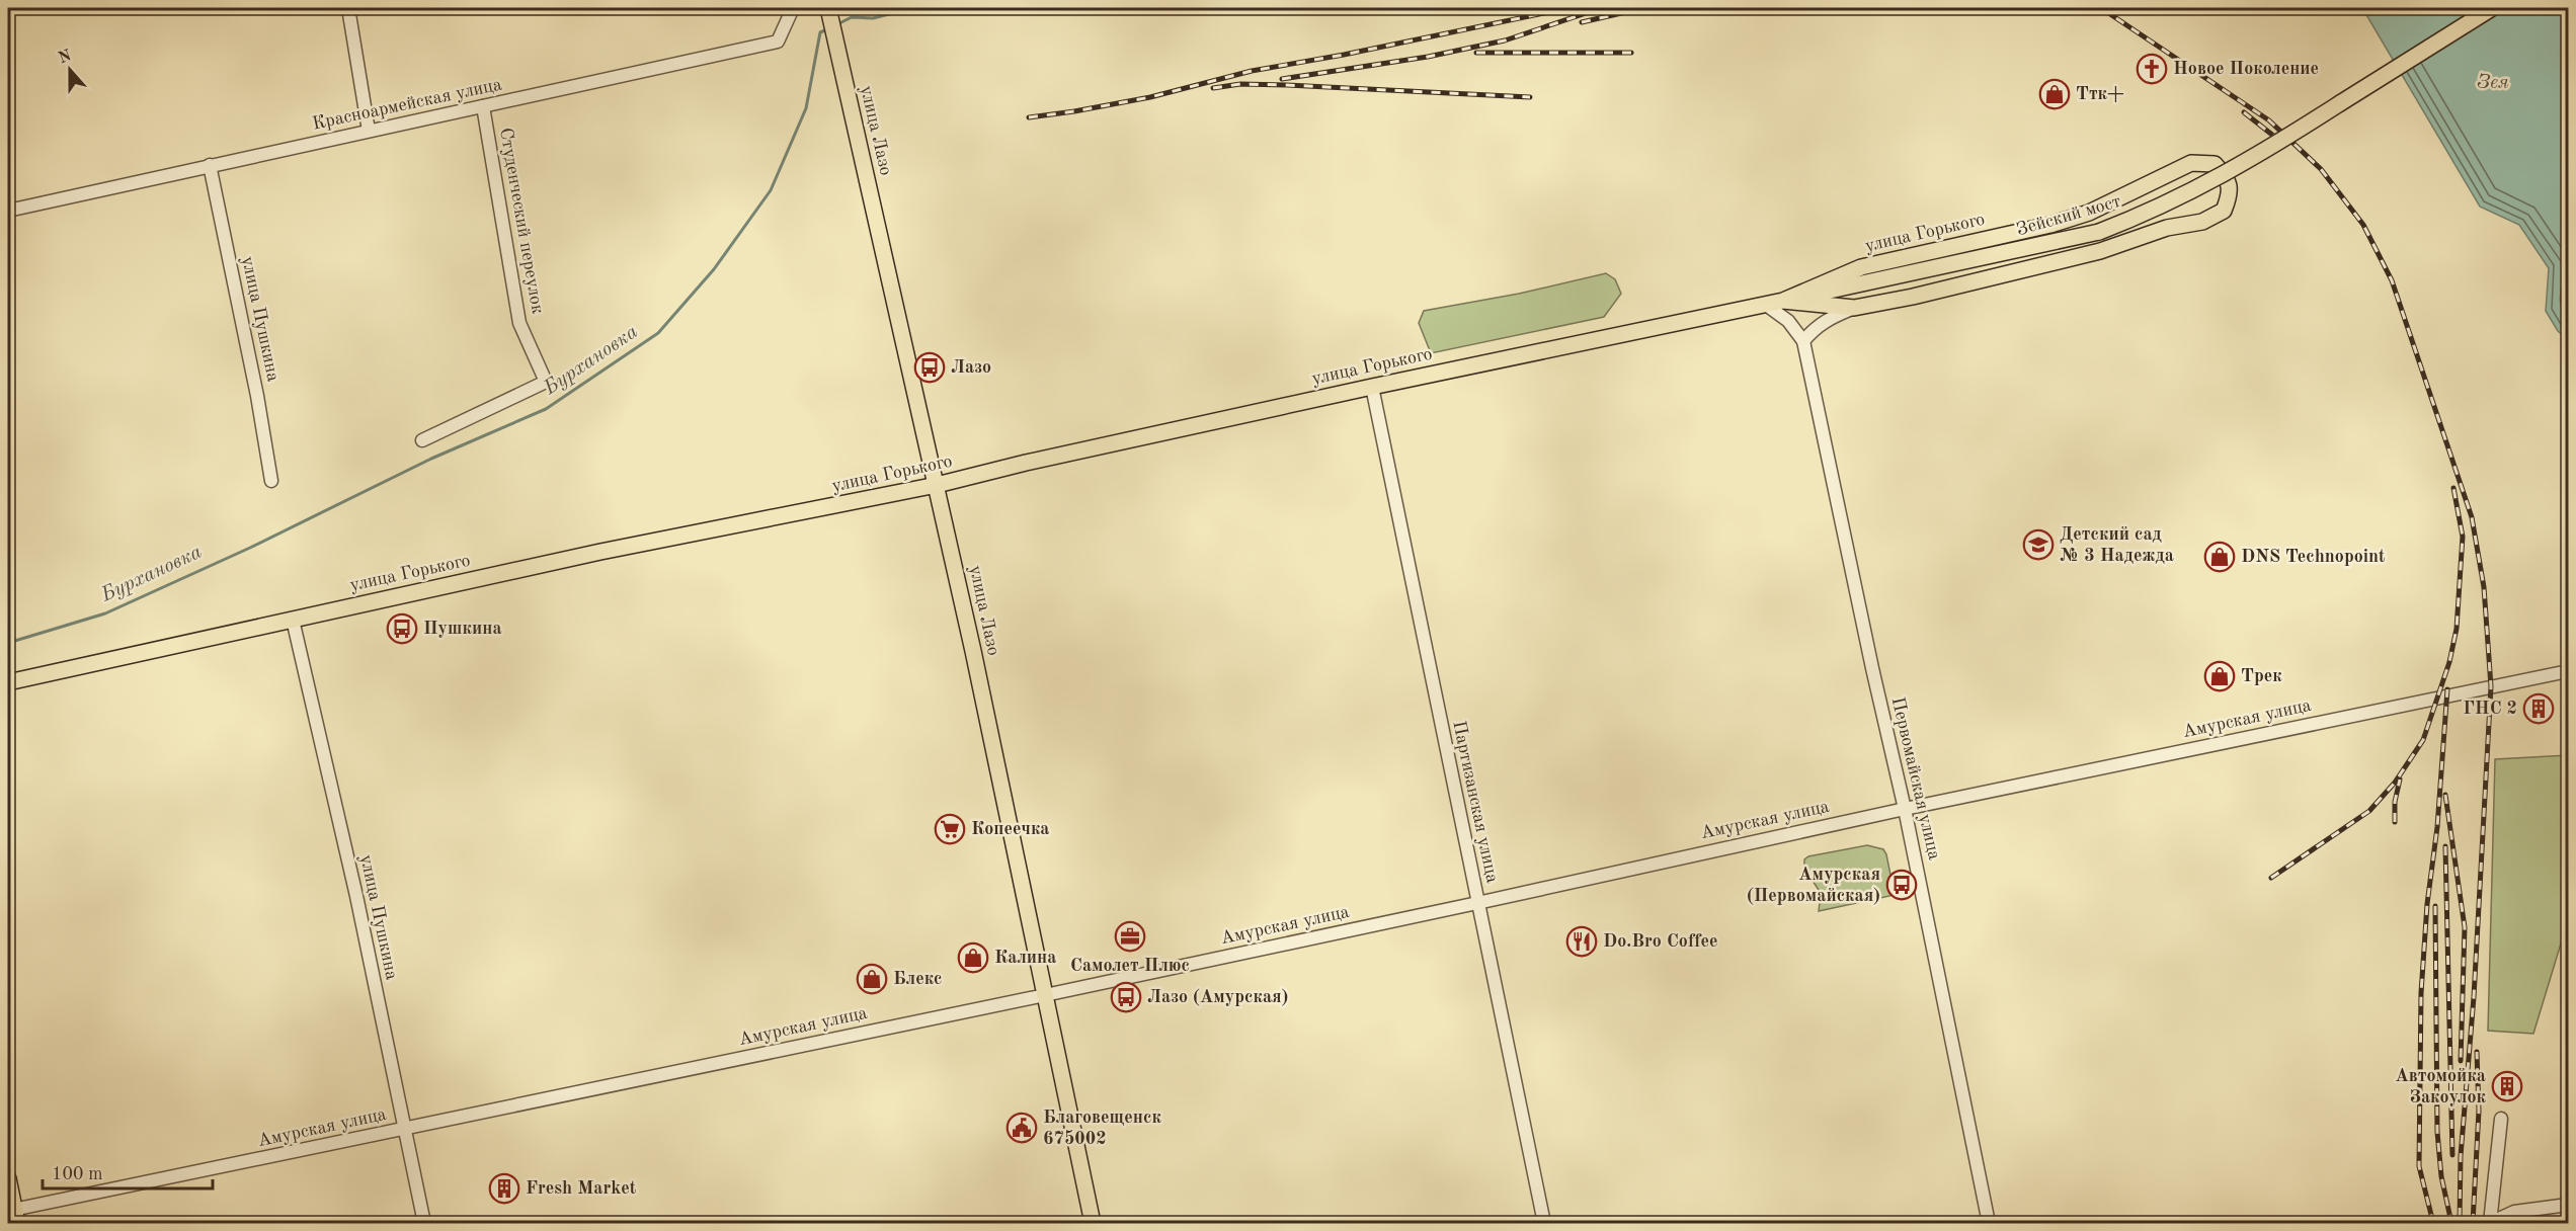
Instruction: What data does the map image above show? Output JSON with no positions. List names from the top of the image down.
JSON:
{
  "streets": {
    "main road": ["улица Лазо", "Зейский мост", "улица Горького"],
    "street": [
      "Красноармейская улица",
      "Студенческий переулок",
      "улица Пушкина",
      "Амурская улица",
      "Первомайская улица",
      "Партизанская улица"
    ]
  },
  "crossings": [
    ["Красноармейская улица", "Студенческий переулок"],
    ["Красноармейская улица", "улица Пушкина"],
    ["улица Лазо", "улица Горького"],
    ["улица Лазо", "Амурская улица"],
    ["Зейский мост", "улица Горького"],
    ["улица Горького", "улица Пушкина"],
    ["улица Горького", "Партизанская улица"],
    ["улица Пушкина", "Амурская улица"],
    ["Амурская улица", "Первомайская улица"],
    ["Амурская улица", "Партизанская улица"]
  ],
  "water": ["Зея", "Бурхановка"],
  "places": {
    "church": ["Новое Поколение"],
    "shop": [
      "Ттк+",
      "DNS Technopoint",
      "Трек",
      "Калина",
      "Блекс"
    ],
    "bus stop": [
      "Лазо",
      "Пушкина",
      "Амурская (Первомайская)",
      "Лазо (Амурская)"
    ],
    "school or university": ["Детский сад № 3 Надежда"],
    "building": ["ГНС 2", "Автомойка Закоулок", "Fresh Market"],
    "supermarket": ["Копеечка"],
    "office": ["Самолет Плюс"],
    "restaurant": ["Do.Bro Coffee"],
    "public building": ["Благовещенск 675002"]
  },
  "scale_bar": "100 m",
  "north": "top"
}
